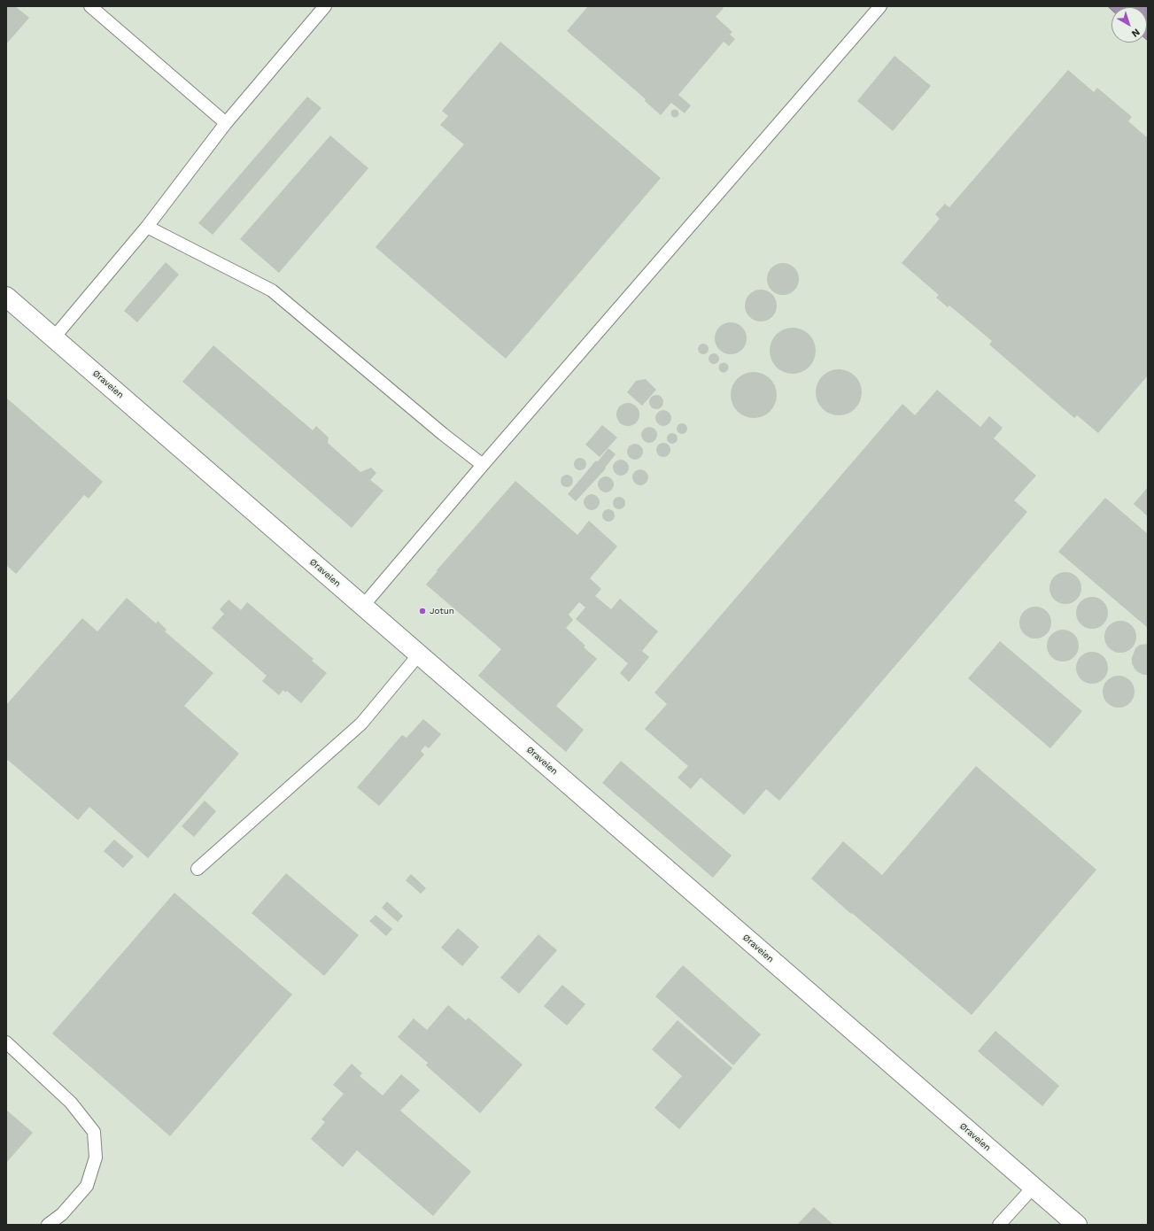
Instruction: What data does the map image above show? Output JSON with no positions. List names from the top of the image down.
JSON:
{
  "streets": {
    "street": ["Øraveien"]
  },
  "places": ["Jotun"],
  "north": "bottom right"
}
